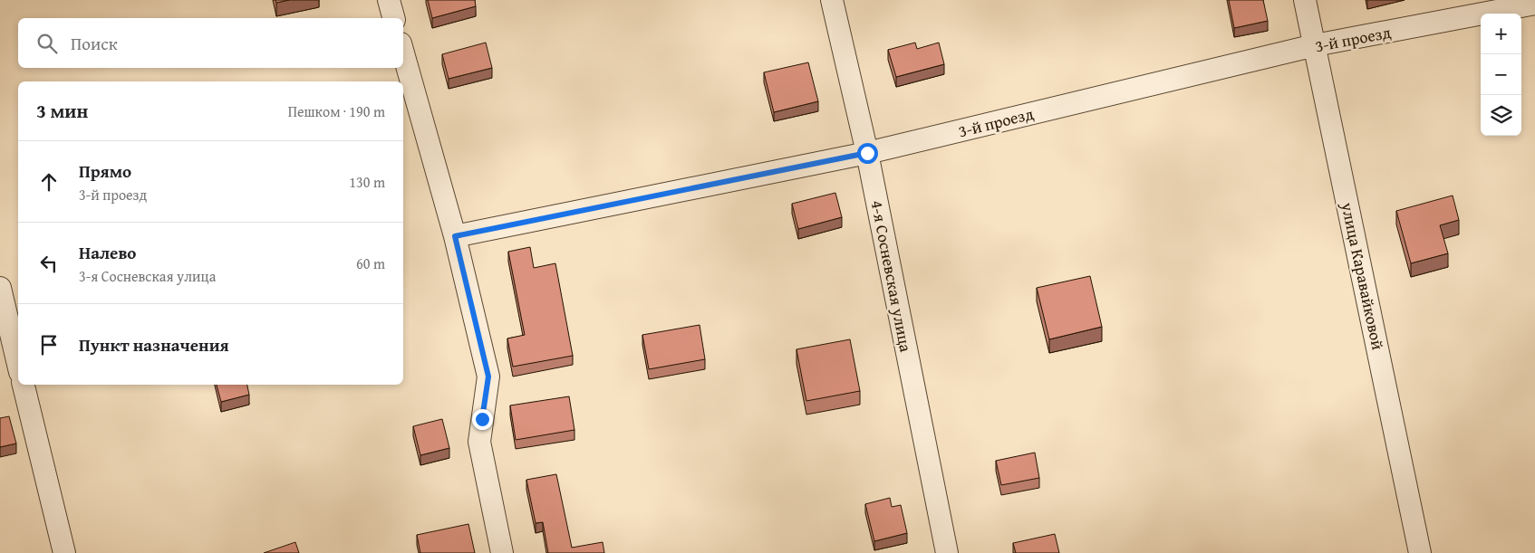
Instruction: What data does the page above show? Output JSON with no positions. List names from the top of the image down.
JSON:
{
  "streets": {
    "street": ["3-й проезд", "4-я Сосневская улица", "улица Каравайковой"]
  },
  "crossings": [
    ["3-й проезд", "4-я Сосневская улица"],
    ["3-й проезд", "улица Каравайковой"]
  ],
  "page": {
    "map_buttons": ["+", "−"],
    "search": "Поиск",
    "heading": ["3 мин", "Пешком · 190 m"],
    "list": [
      ["Прямо", "3-й проезд", "130 m"],
      ["Налево", "3-я Сосневская улица", "60 m"],
      "Пункт назначения"
    ]
  }
}
